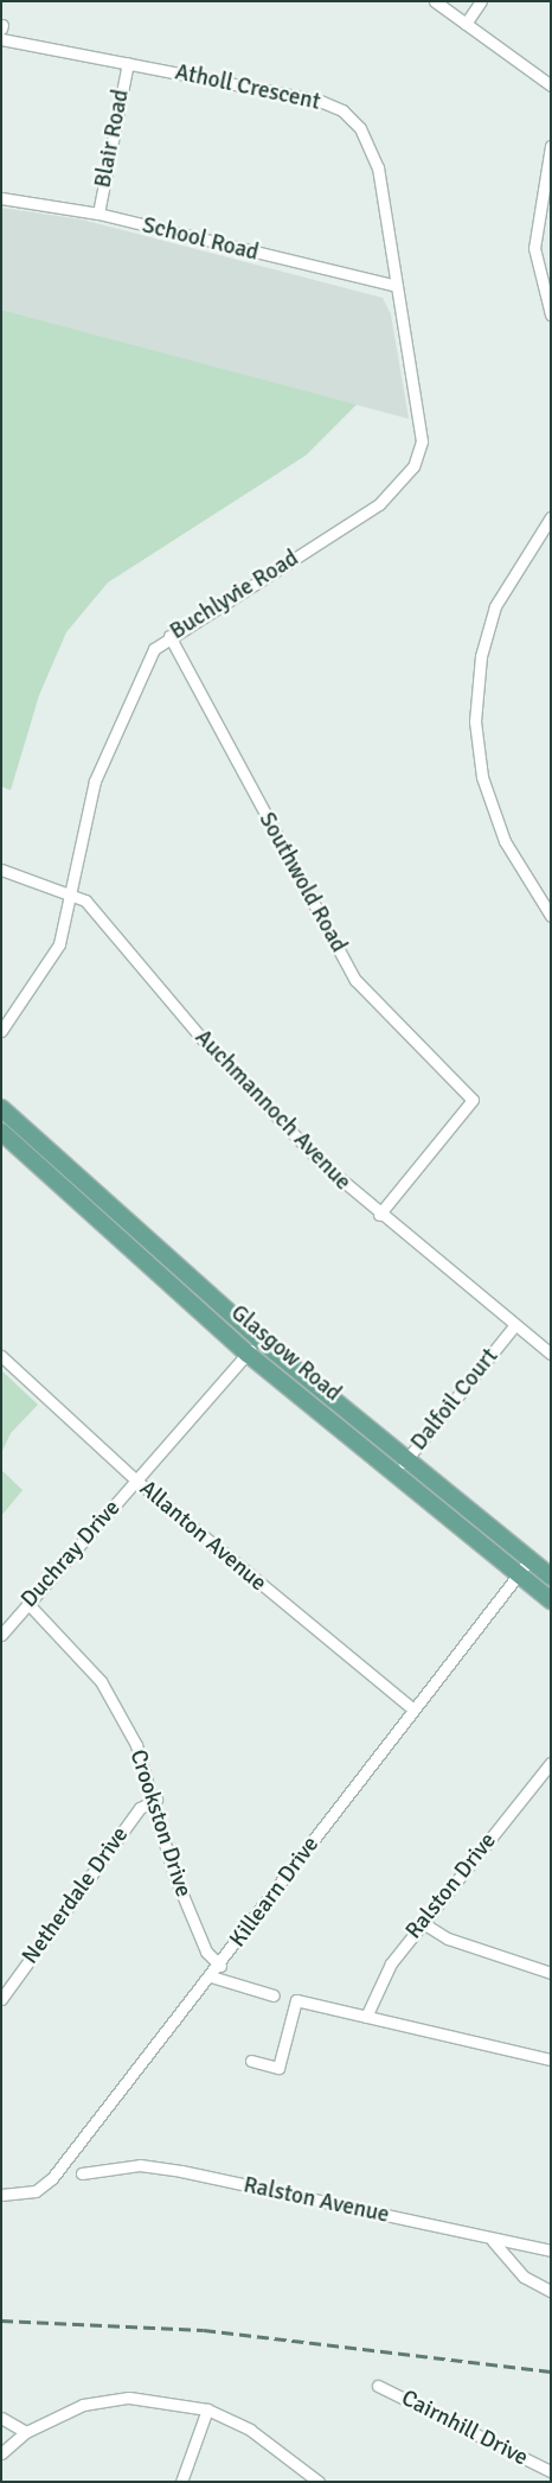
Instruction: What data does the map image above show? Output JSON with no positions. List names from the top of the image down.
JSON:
{
  "streets": {
    "main road": ["Glasgow Road"],
    "street": [
      "Atholl Crescent",
      "Blair Road",
      "School Road",
      "Buchlyvie Road",
      "Southwold Road",
      "Auchmannoch Avenue",
      "Dalfoil Court",
      "Allanton Avenue",
      "Duchray Drive",
      "Crookston Drive",
      "Ralston Drive",
      "Killearn Drive",
      "Netherdale Drive",
      "Ralston Avenue",
      "Cairnhill Drive"
    ]
  },
  "crossings": [
    ["Atholl Crescent", "Blair Road"],
    ["Atholl Crescent", "School Road"],
    ["Atholl Crescent", "Buchlyvie Road"],
    ["Blair Road", "School Road"],
    ["School Road", "Buchlyvie Road"],
    ["Buchlyvie Road", "Southwold Road"],
    ["Buchlyvie Road", "Auchmannoch Avenue"],
    ["Southwold Road", "Auchmannoch Avenue"],
    ["Auchmannoch Avenue", "Dalfoil Court"],
    ["Glasgow Road", "Dalfoil Court"],
    ["Glasgow Road", "Duchray Drive"],
    ["Glasgow Road", "Killearn Drive"],
    ["Allanton Avenue", "Duchray Drive"],
    ["Allanton Avenue", "Killearn Drive"],
    ["Duchray Drive", "Crookston Drive"],
    ["Crookston Drive", "Killearn Drive"],
    ["Crookston Drive", "Netherdale Drive"]
  ]
}
